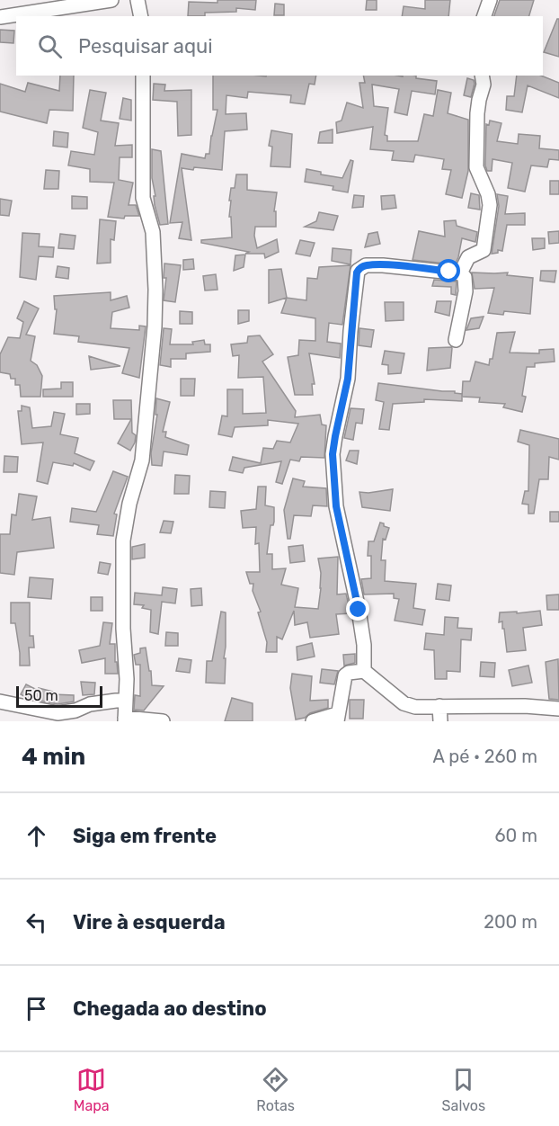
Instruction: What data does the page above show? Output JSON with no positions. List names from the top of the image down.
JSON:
{
  "scale_bar": "50 m",
  "page": {
    "search": "Pesquisar aqui",
    "scale": "50 m",
    "heading": ["4 min", "A pé · 260 m"],
    "list": [
      ["Siga em frente", "60 m"],
      ["Vire à esquerda", "200 m"],
      "Chegada ao destino"
    ],
    "nav": ["Mapa", "Rotas", "Salvos"]
  }
}
